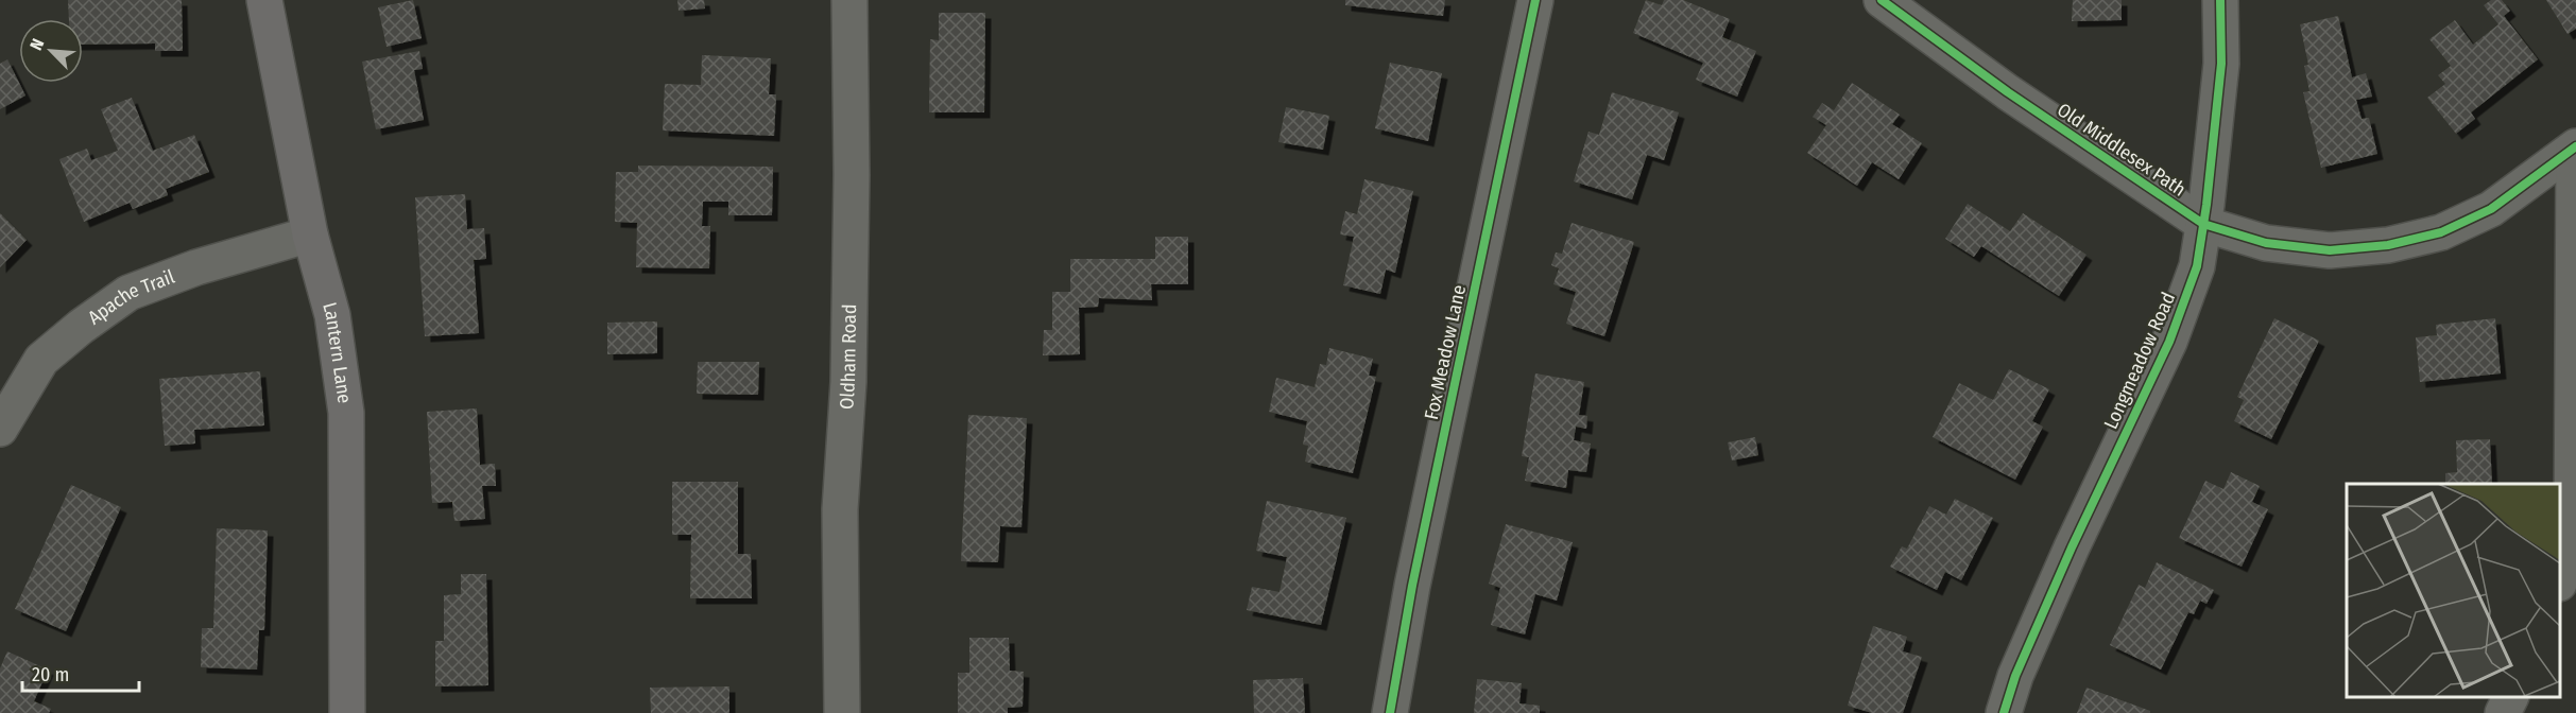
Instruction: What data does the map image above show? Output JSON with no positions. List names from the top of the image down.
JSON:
{
  "streets": {
    "street": [
      "Old Middlesex Path",
      "Apache Trail",
      "Fox Meadow Lane",
      "Lantern Lane",
      "Oldham Road",
      "Longmeadow Road"
    ]
  },
  "crossings": [
    ["Old Middlesex Path", "Longmeadow Road"],
    ["Apache Trail", "Lantern Lane"]
  ],
  "scale_bar": "20 m",
  "north": "top left"
}
